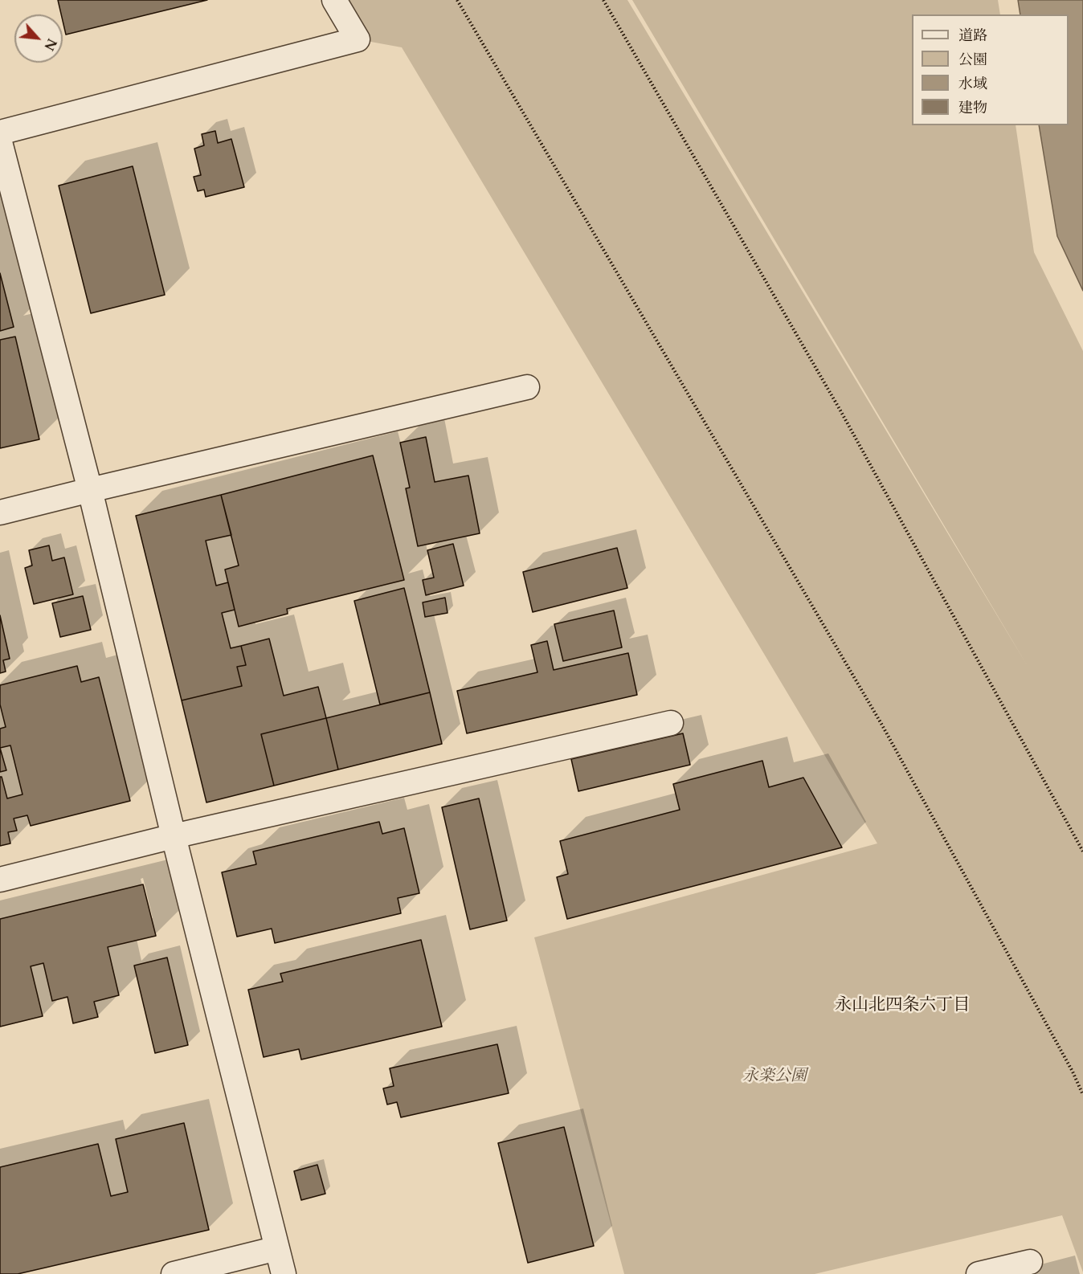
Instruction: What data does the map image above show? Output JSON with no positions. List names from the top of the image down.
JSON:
{
  "districts": ["永山北四条六丁目"],
  "parks": ["永楽公園"],
  "legend": [
    "道路",
    "公園",
    "水域",
    "建物"
  ],
  "north": "bottom right"
}
